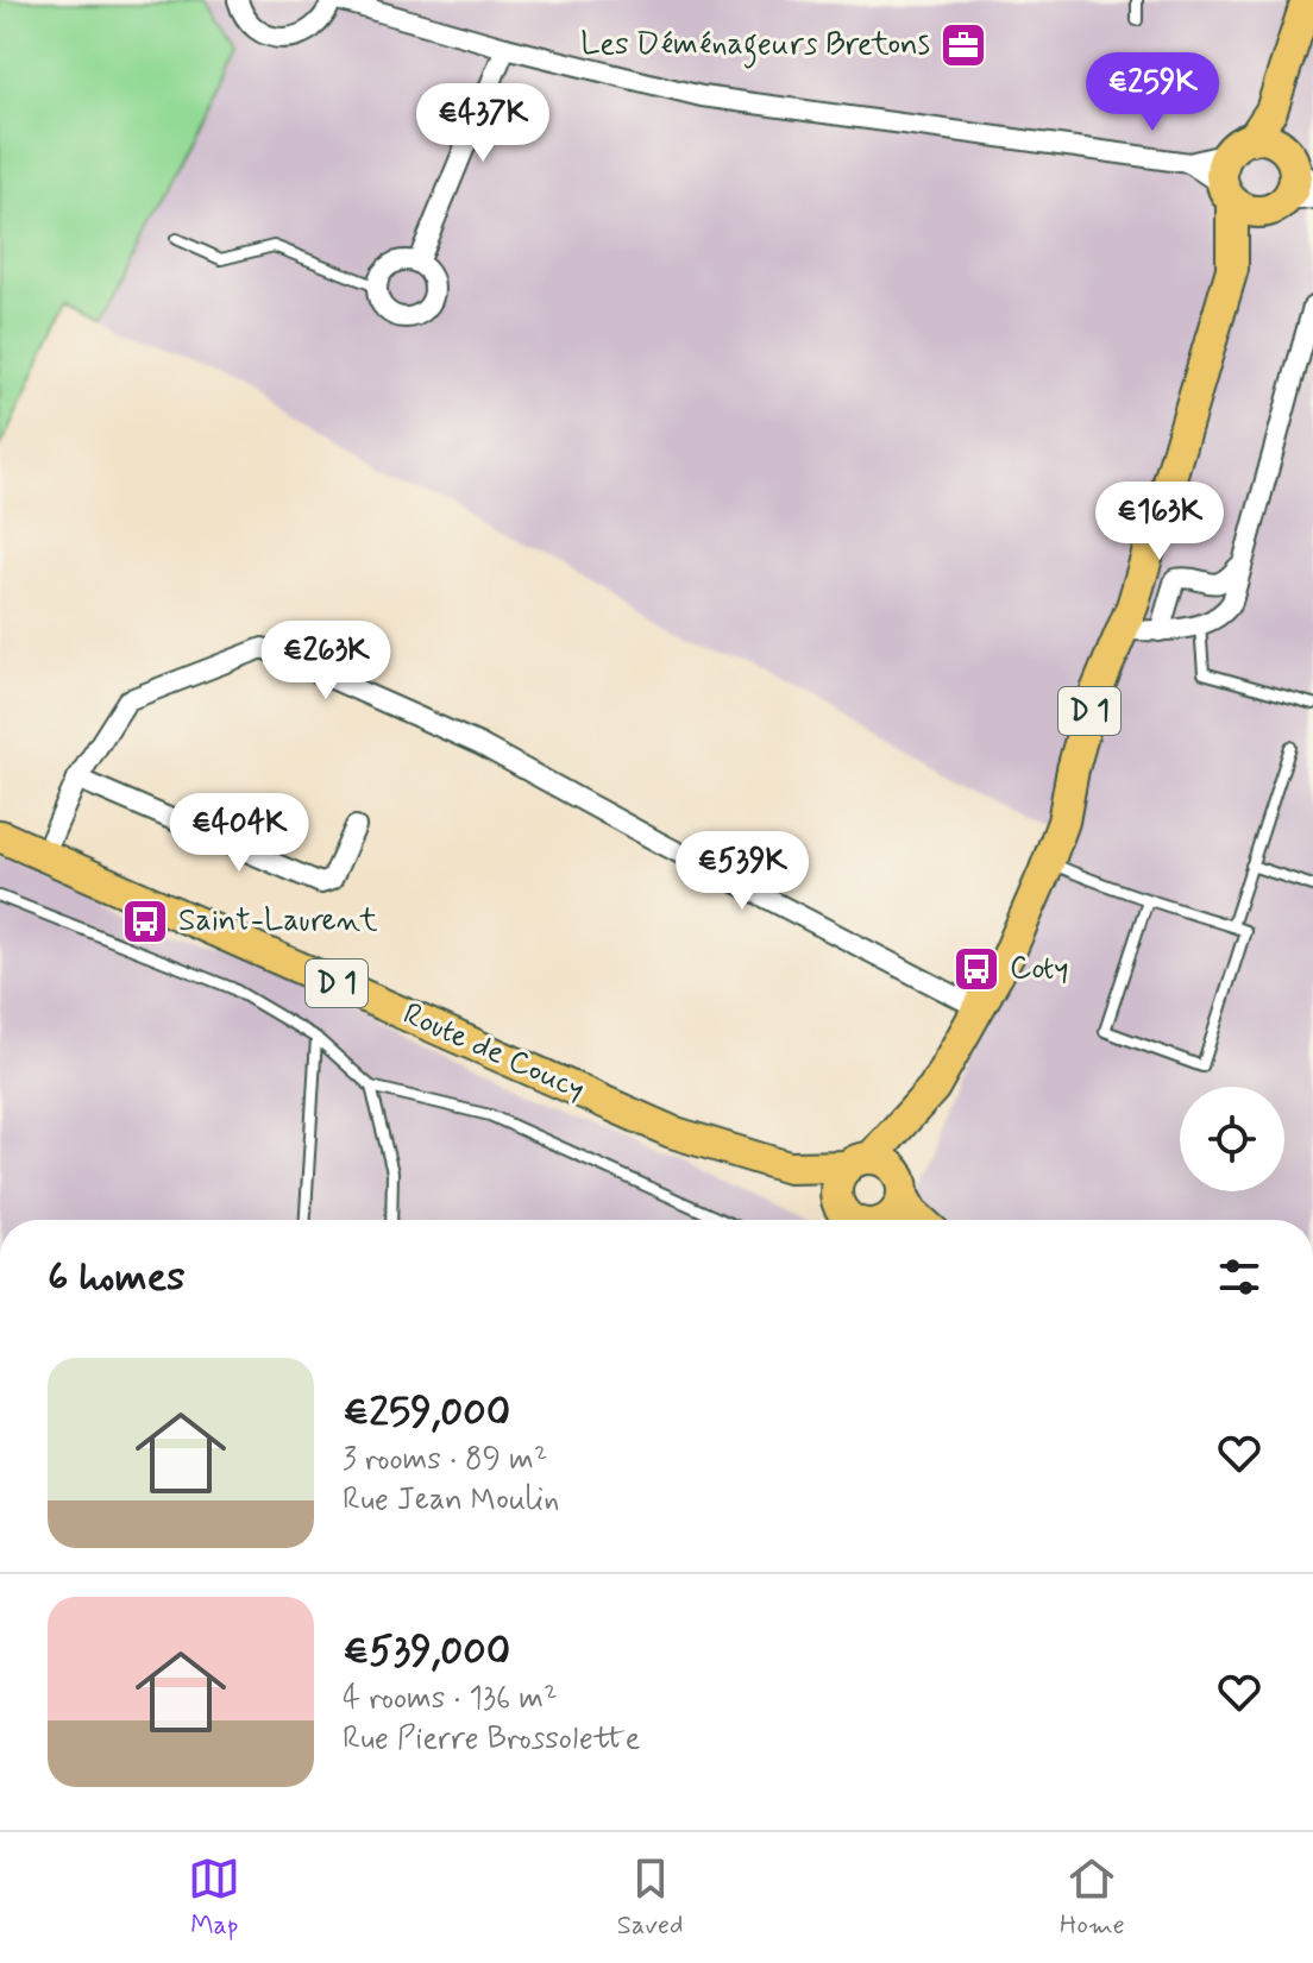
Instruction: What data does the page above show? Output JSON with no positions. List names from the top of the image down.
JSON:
{
  "streets": {
    "main road": ["D 1", "Route de Coucy"]
  },
  "crossings": [
    ["D 1", "Route de Coucy"]
  ],
  "places": {
    "office": ["Les Déménageurs Bretons"],
    "bus stop": ["Saint-Laurent", "Coty"]
  },
  "page": {
    "price": [
      "€259K",
      "€437K",
      "€163K",
      "€263K",
      "€404K",
      "€539K"
    ],
    "heading": "6 homes",
    "list": [
      {
        "name": "€259,000",
        "note": "3 rooms · 89 m² · Rue Jean Moulin"
      },
      {
        "name": "€539,000",
        "note": "4 rooms · 136 m² · Rue Pierre Brossolette"
      }
    ],
    "tabs": ["Map", "Saved", "Home"]
  }
}
